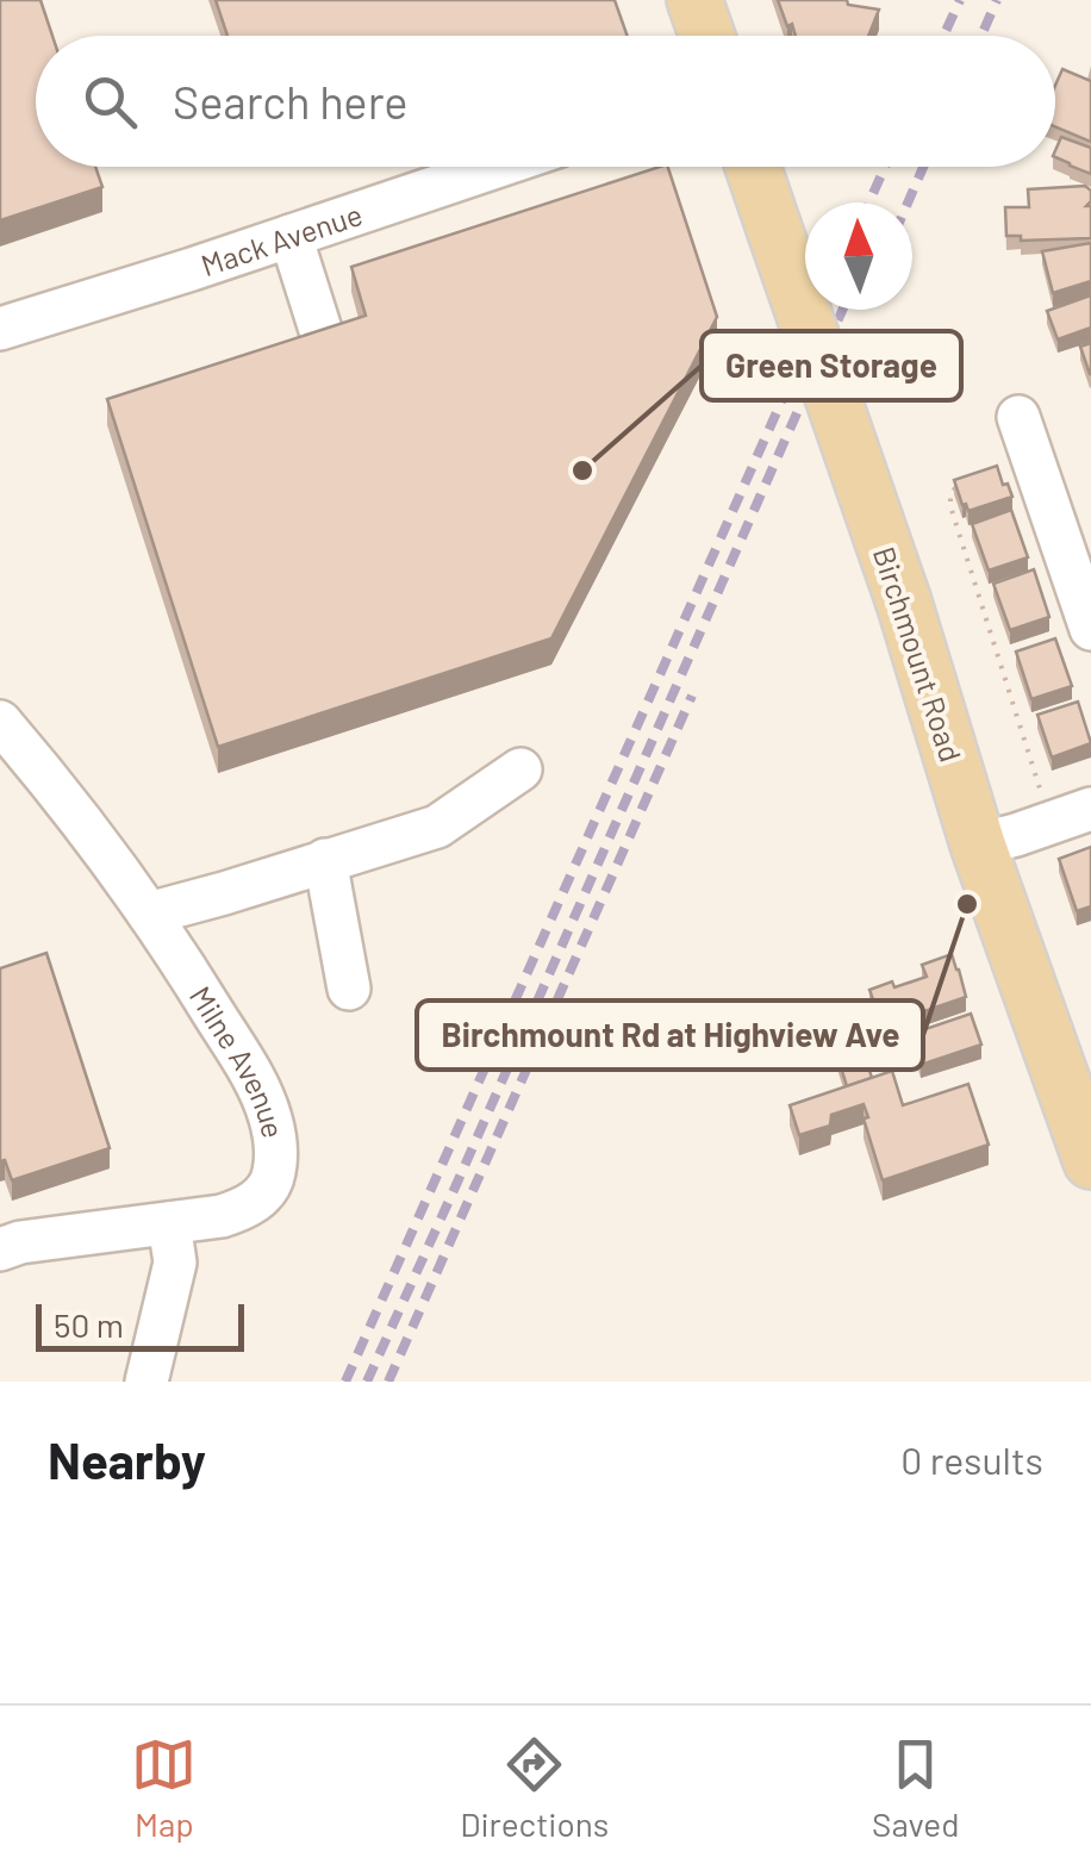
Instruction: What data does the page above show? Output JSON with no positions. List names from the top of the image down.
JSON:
{
  "streets": {
    "main road": ["Birchmount Road"],
    "street": ["Mack Avenue", "Milne Avenue"]
  },
  "places": ["Green Storage", "Birchmount Rd at Highview Ave"],
  "scale_bar": "50 m",
  "north": "top",
  "page": {
    "search": "Search here",
    "scale": "50 m",
    "heading": ["Nearby", "0 results"],
    "nav": ["Map", "Directions", "Saved"]
  }
}
